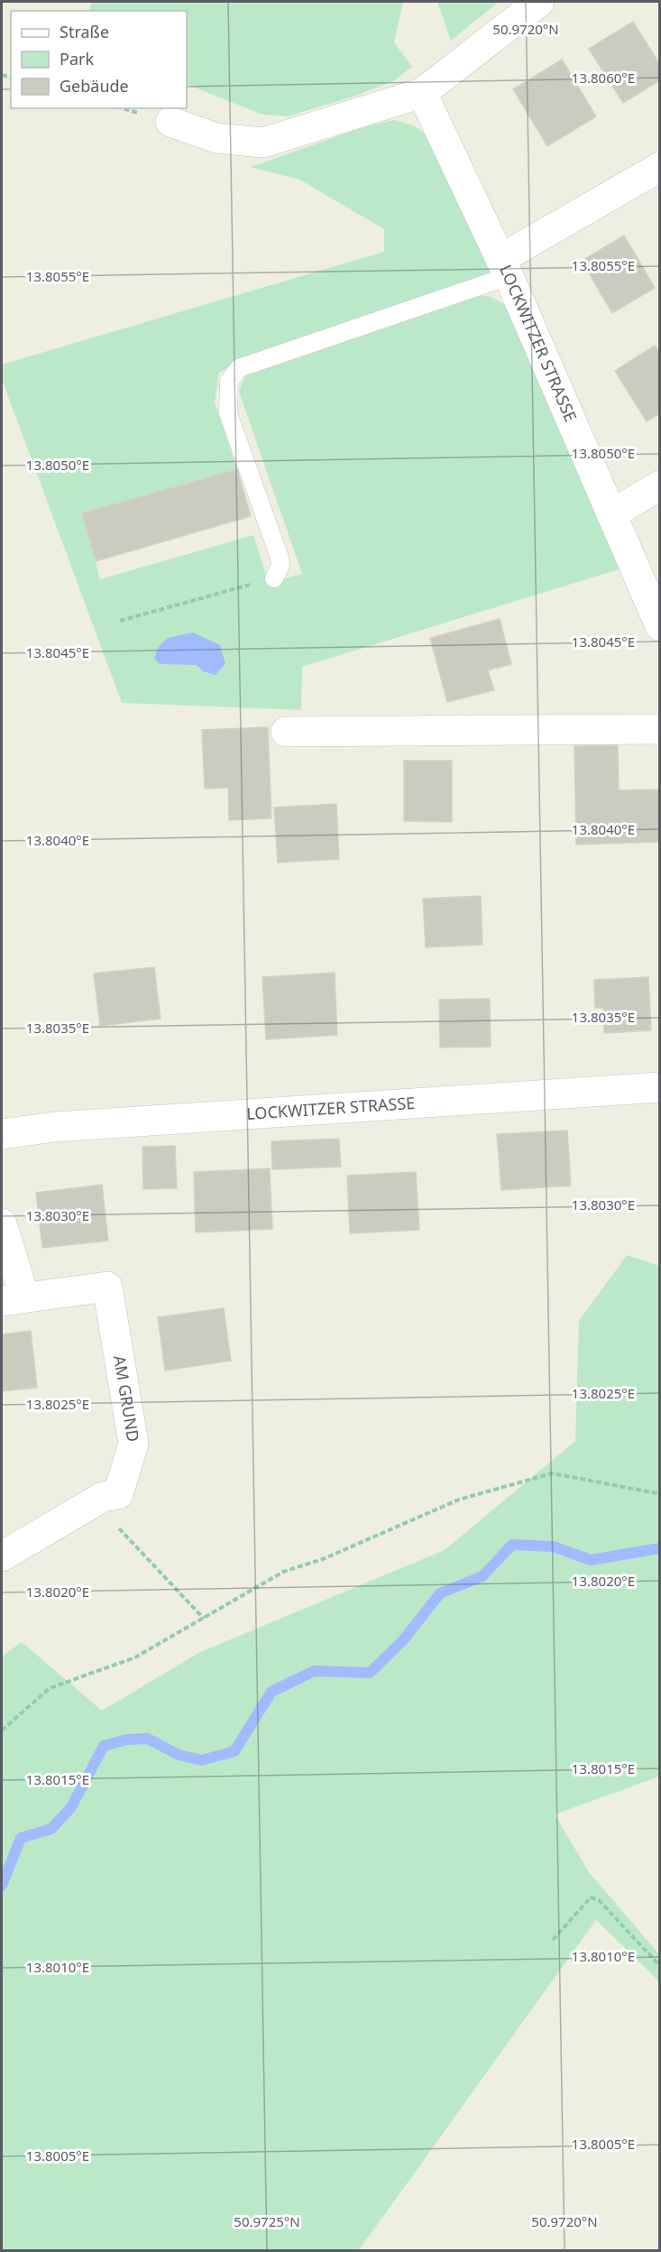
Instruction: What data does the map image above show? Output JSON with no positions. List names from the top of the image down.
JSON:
{
  "streets": {
    "street": ["LOCKWITZER STRASSE", "AM GRUND"]
  },
  "legend": ["Straße", "Park", "Gebäude"],
  "coordinates": [
    "50.9720°N",
    "13.8060°E",
    "13.8055°E",
    "13.8050°E",
    "13.8045°E",
    "13.8040°E",
    "13.8035°E",
    "13.8030°E",
    "13.8025°E",
    "13.8020°E",
    "13.8015°E",
    "13.8010°E",
    "13.8005°E",
    "50.9725°N"
  ]
}
